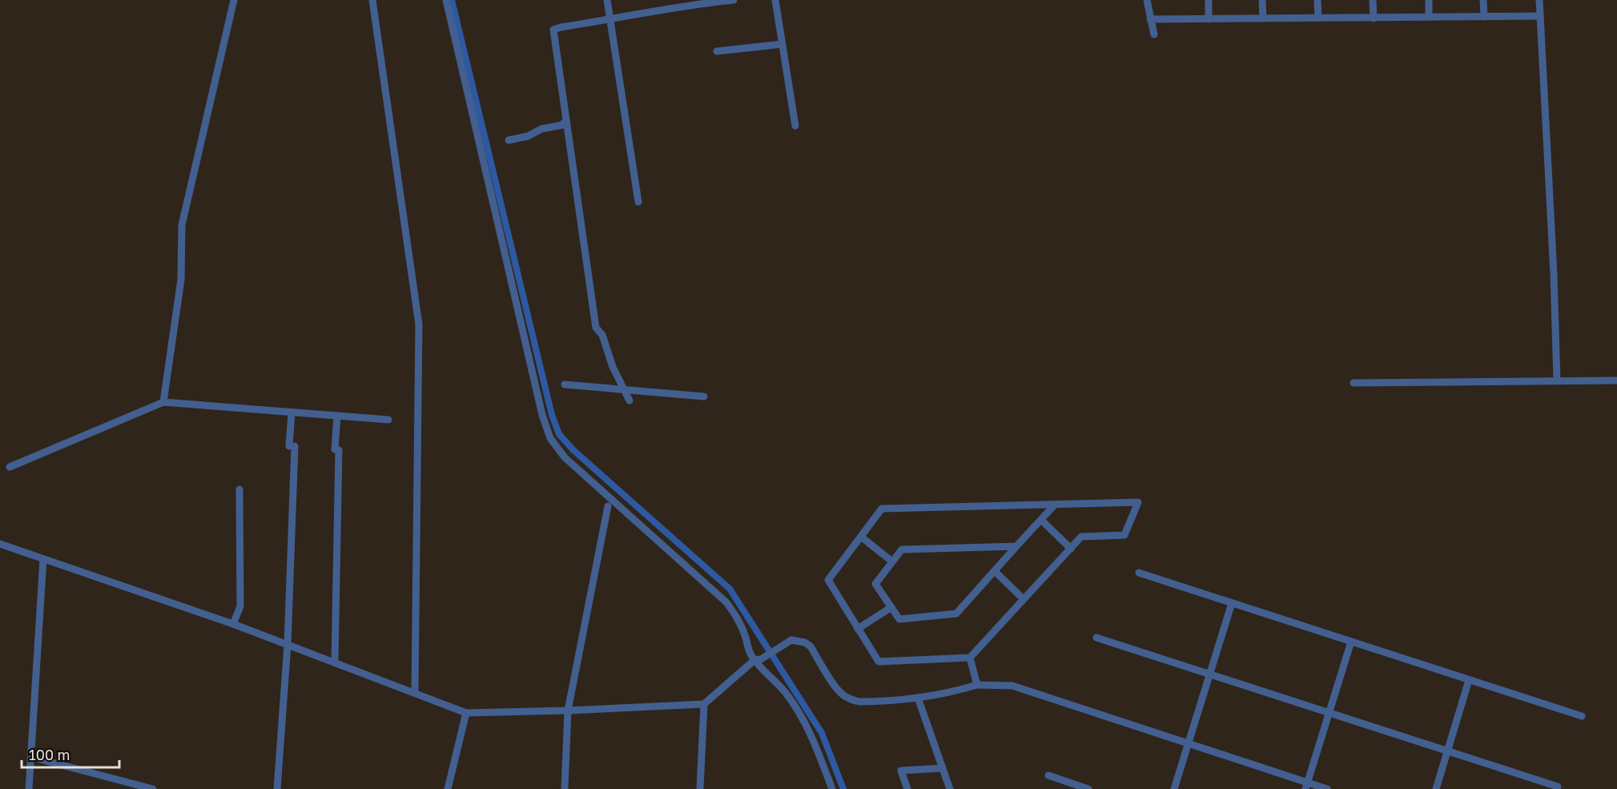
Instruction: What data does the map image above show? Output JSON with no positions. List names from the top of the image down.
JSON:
{
  "scale_bar": "100 m"
}
